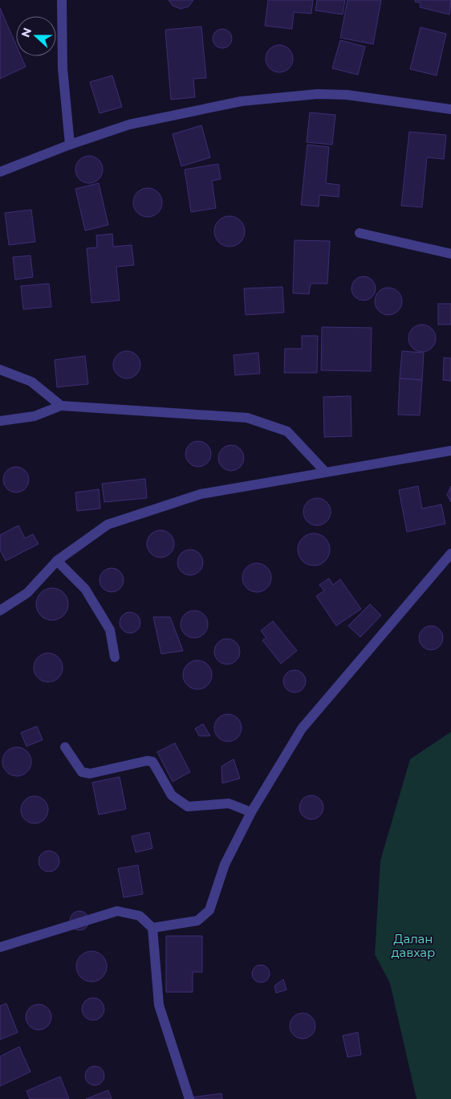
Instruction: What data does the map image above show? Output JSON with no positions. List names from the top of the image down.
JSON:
{
  "parks": ["Далан давхар"],
  "north": "left"
}
